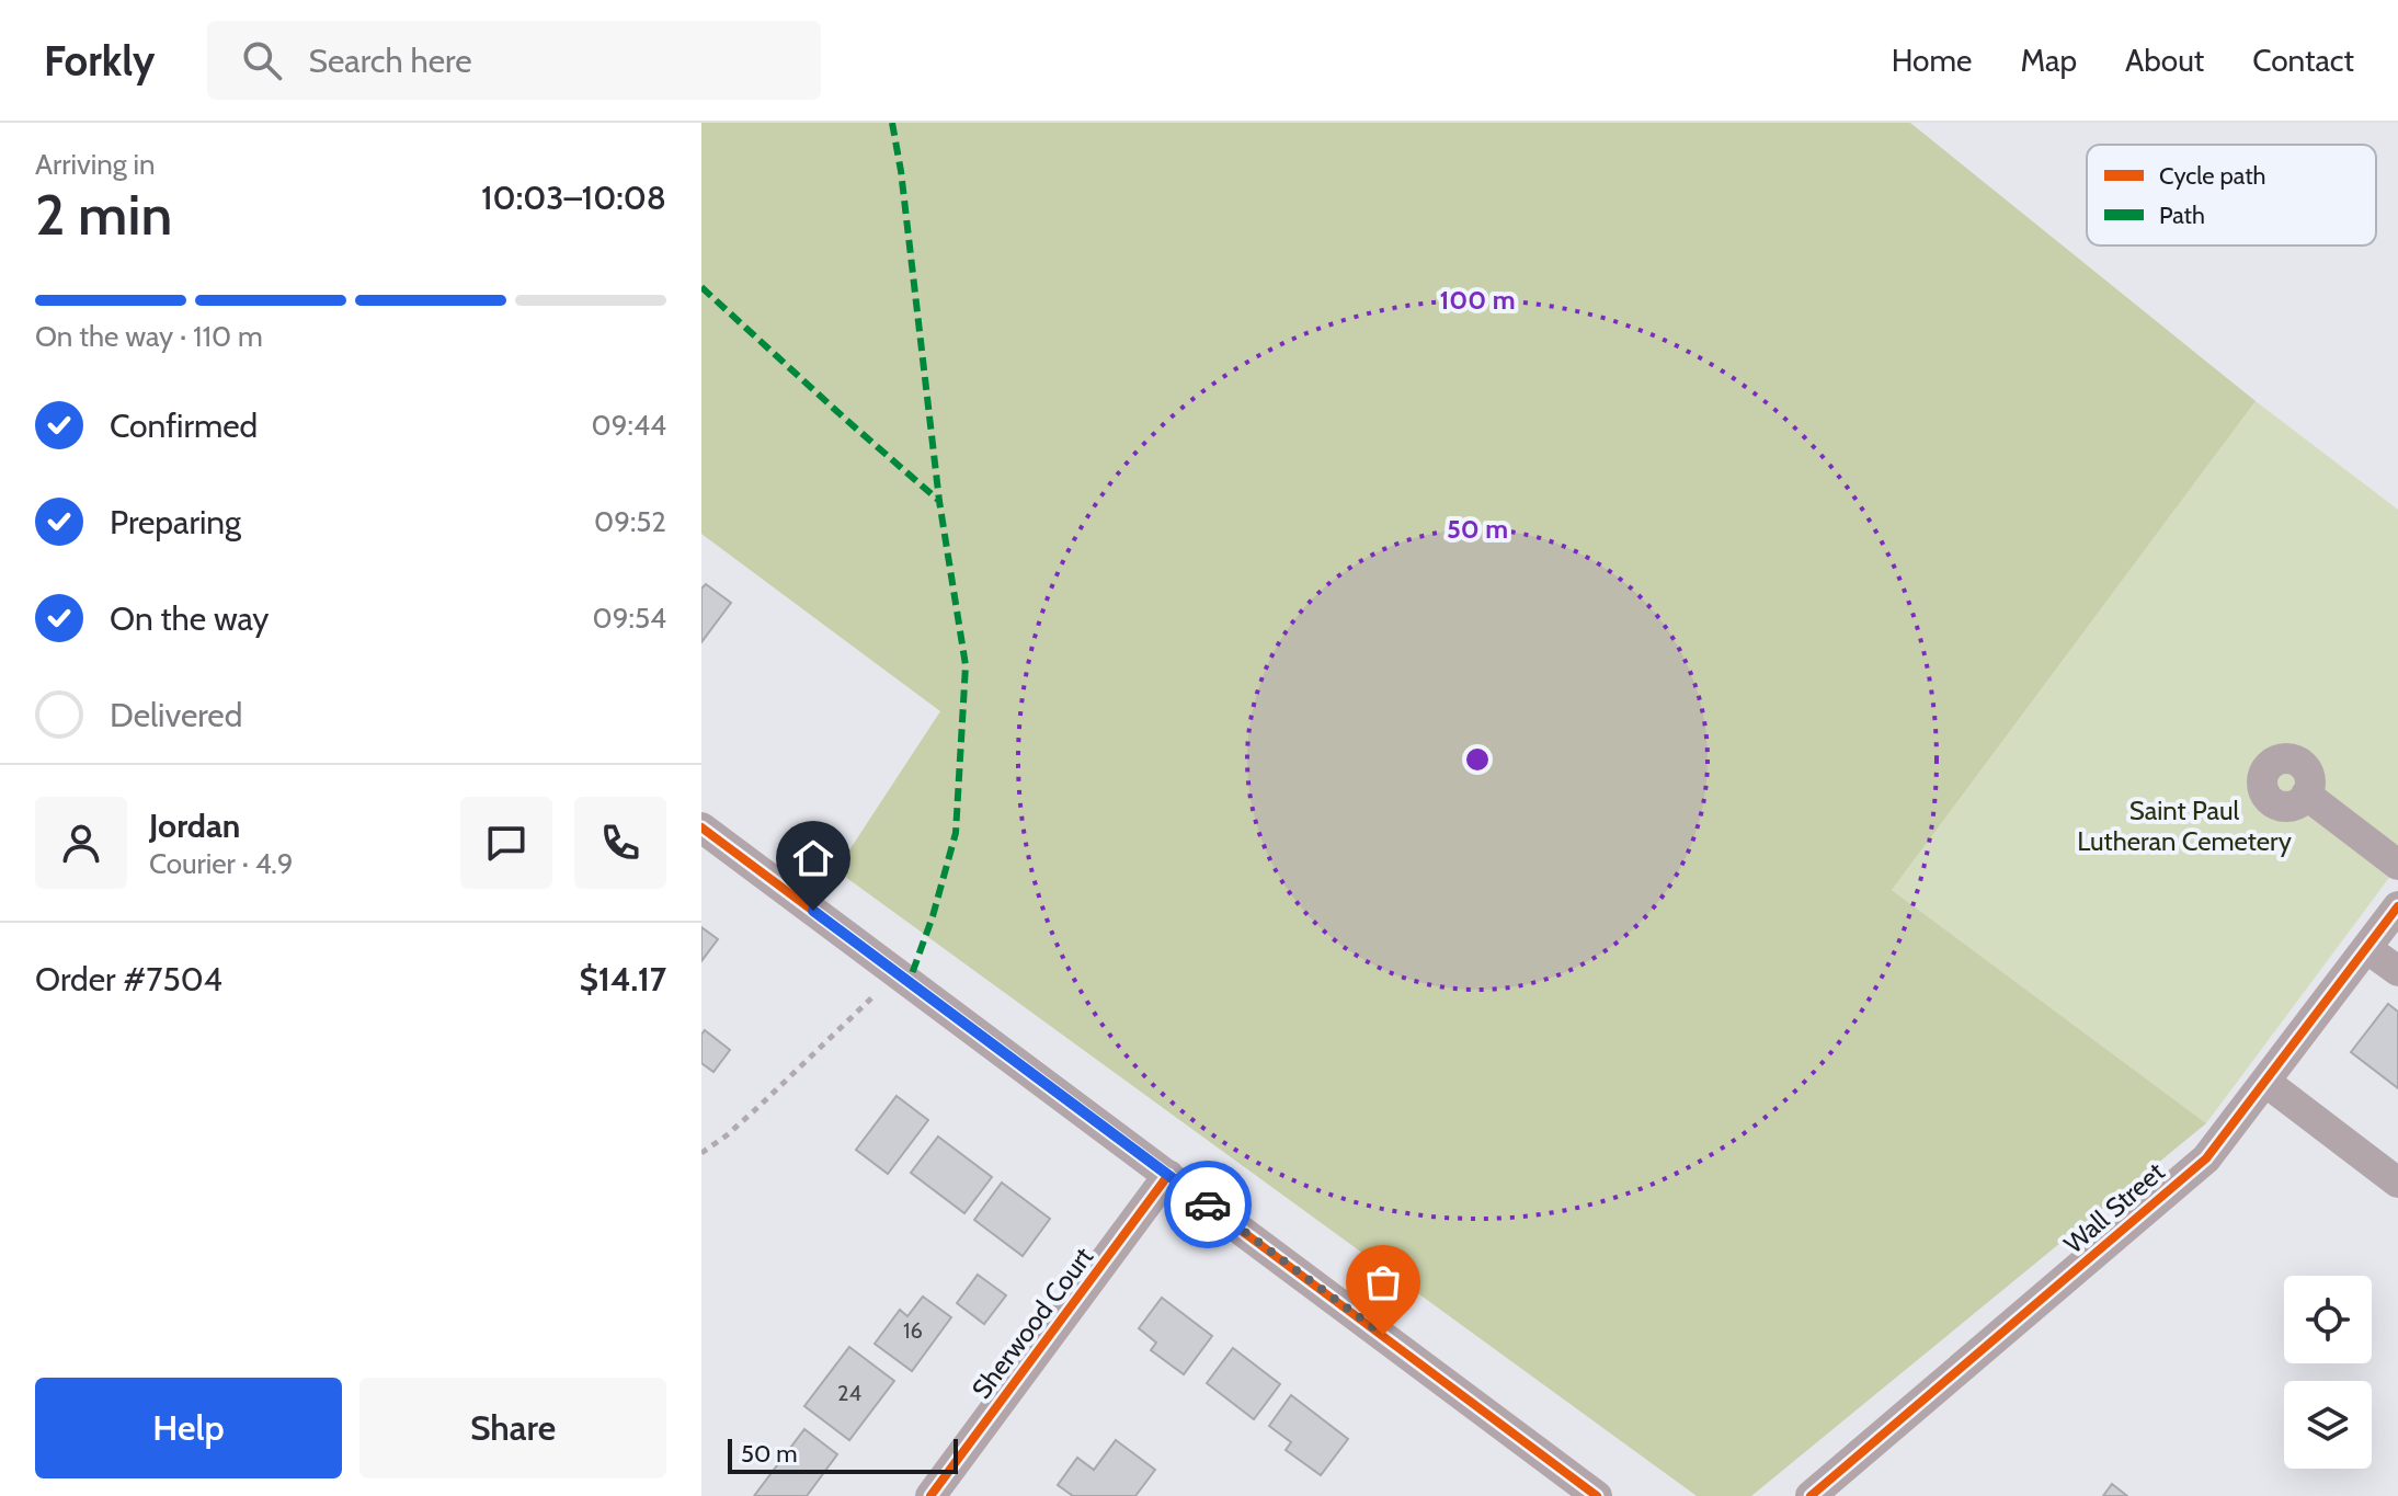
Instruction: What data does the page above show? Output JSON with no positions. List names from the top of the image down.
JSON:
{
  "streets": {
    "street": ["Wall Street", "Sherwood Court"]
  },
  "parks": ["Saint Paul Lutheran Cemetery"],
  "house_numbers": ["16", "24"],
  "legend": ["Cycle path", "Path"],
  "scale_bar": "50 m",
  "page": {
    "header": "Forkly",
    "search": "Search here",
    "nav": [
      "Home",
      "Map",
      "About",
      "Contact"
    ],
    "heading": ["2 min", "Arriving in", "10:03–10:08"],
    "panel": [
      "Jordan",
      "Courier · 4.9",
      "Order #7504",
      "$14.17"
    ],
    "bar": "On the way · 110 m",
    "list": [
      ["Confirmed", "09:44"],
      ["Preparing", "09:52"],
      ["On the way", "09:54"],
      "Delivered"
    ],
    "buttons": ["Help", "Share"],
    "scale": "50 m"
  },
  "rings": ["100 m", "50 m"]
}
